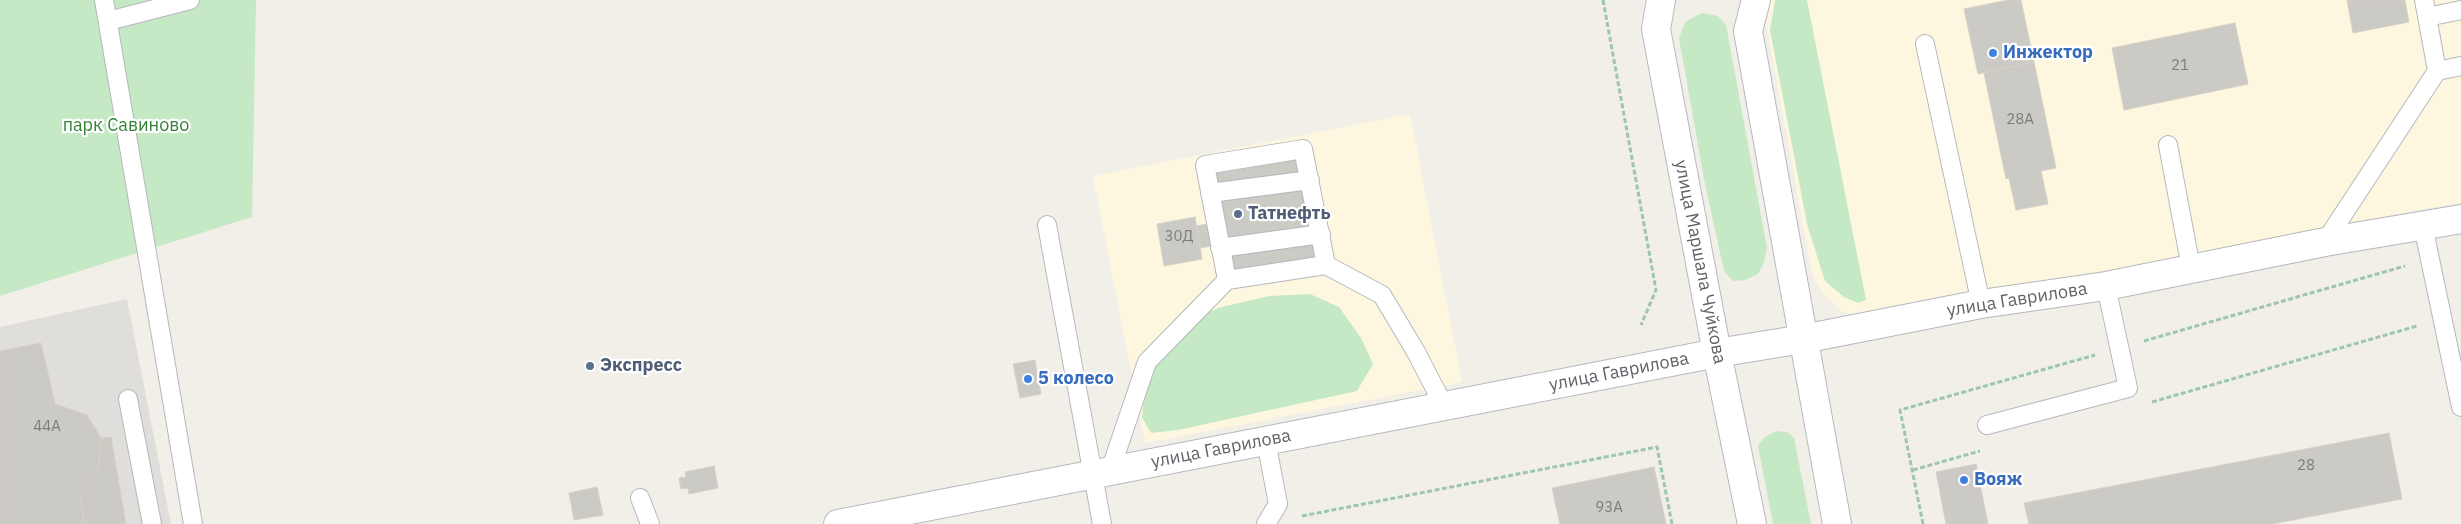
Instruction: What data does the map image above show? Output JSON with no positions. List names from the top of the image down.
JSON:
{
  "streets": {
    "street": ["улица Маршала Чуйкова", "улица Гаврилова"]
  },
  "crossings": [
    ["улица Маршала Чуйкова", "улица Гаврилова"]
  ],
  "parks": ["парк Савиново"],
  "places": [
    "Инжектор",
    "Татнефть",
    "Экспресс",
    "5 колесо",
    "Вояж"
  ],
  "house_numbers": [
    "21",
    "28А",
    "30Д",
    "44А",
    "28",
    "93А"
  ]
}
